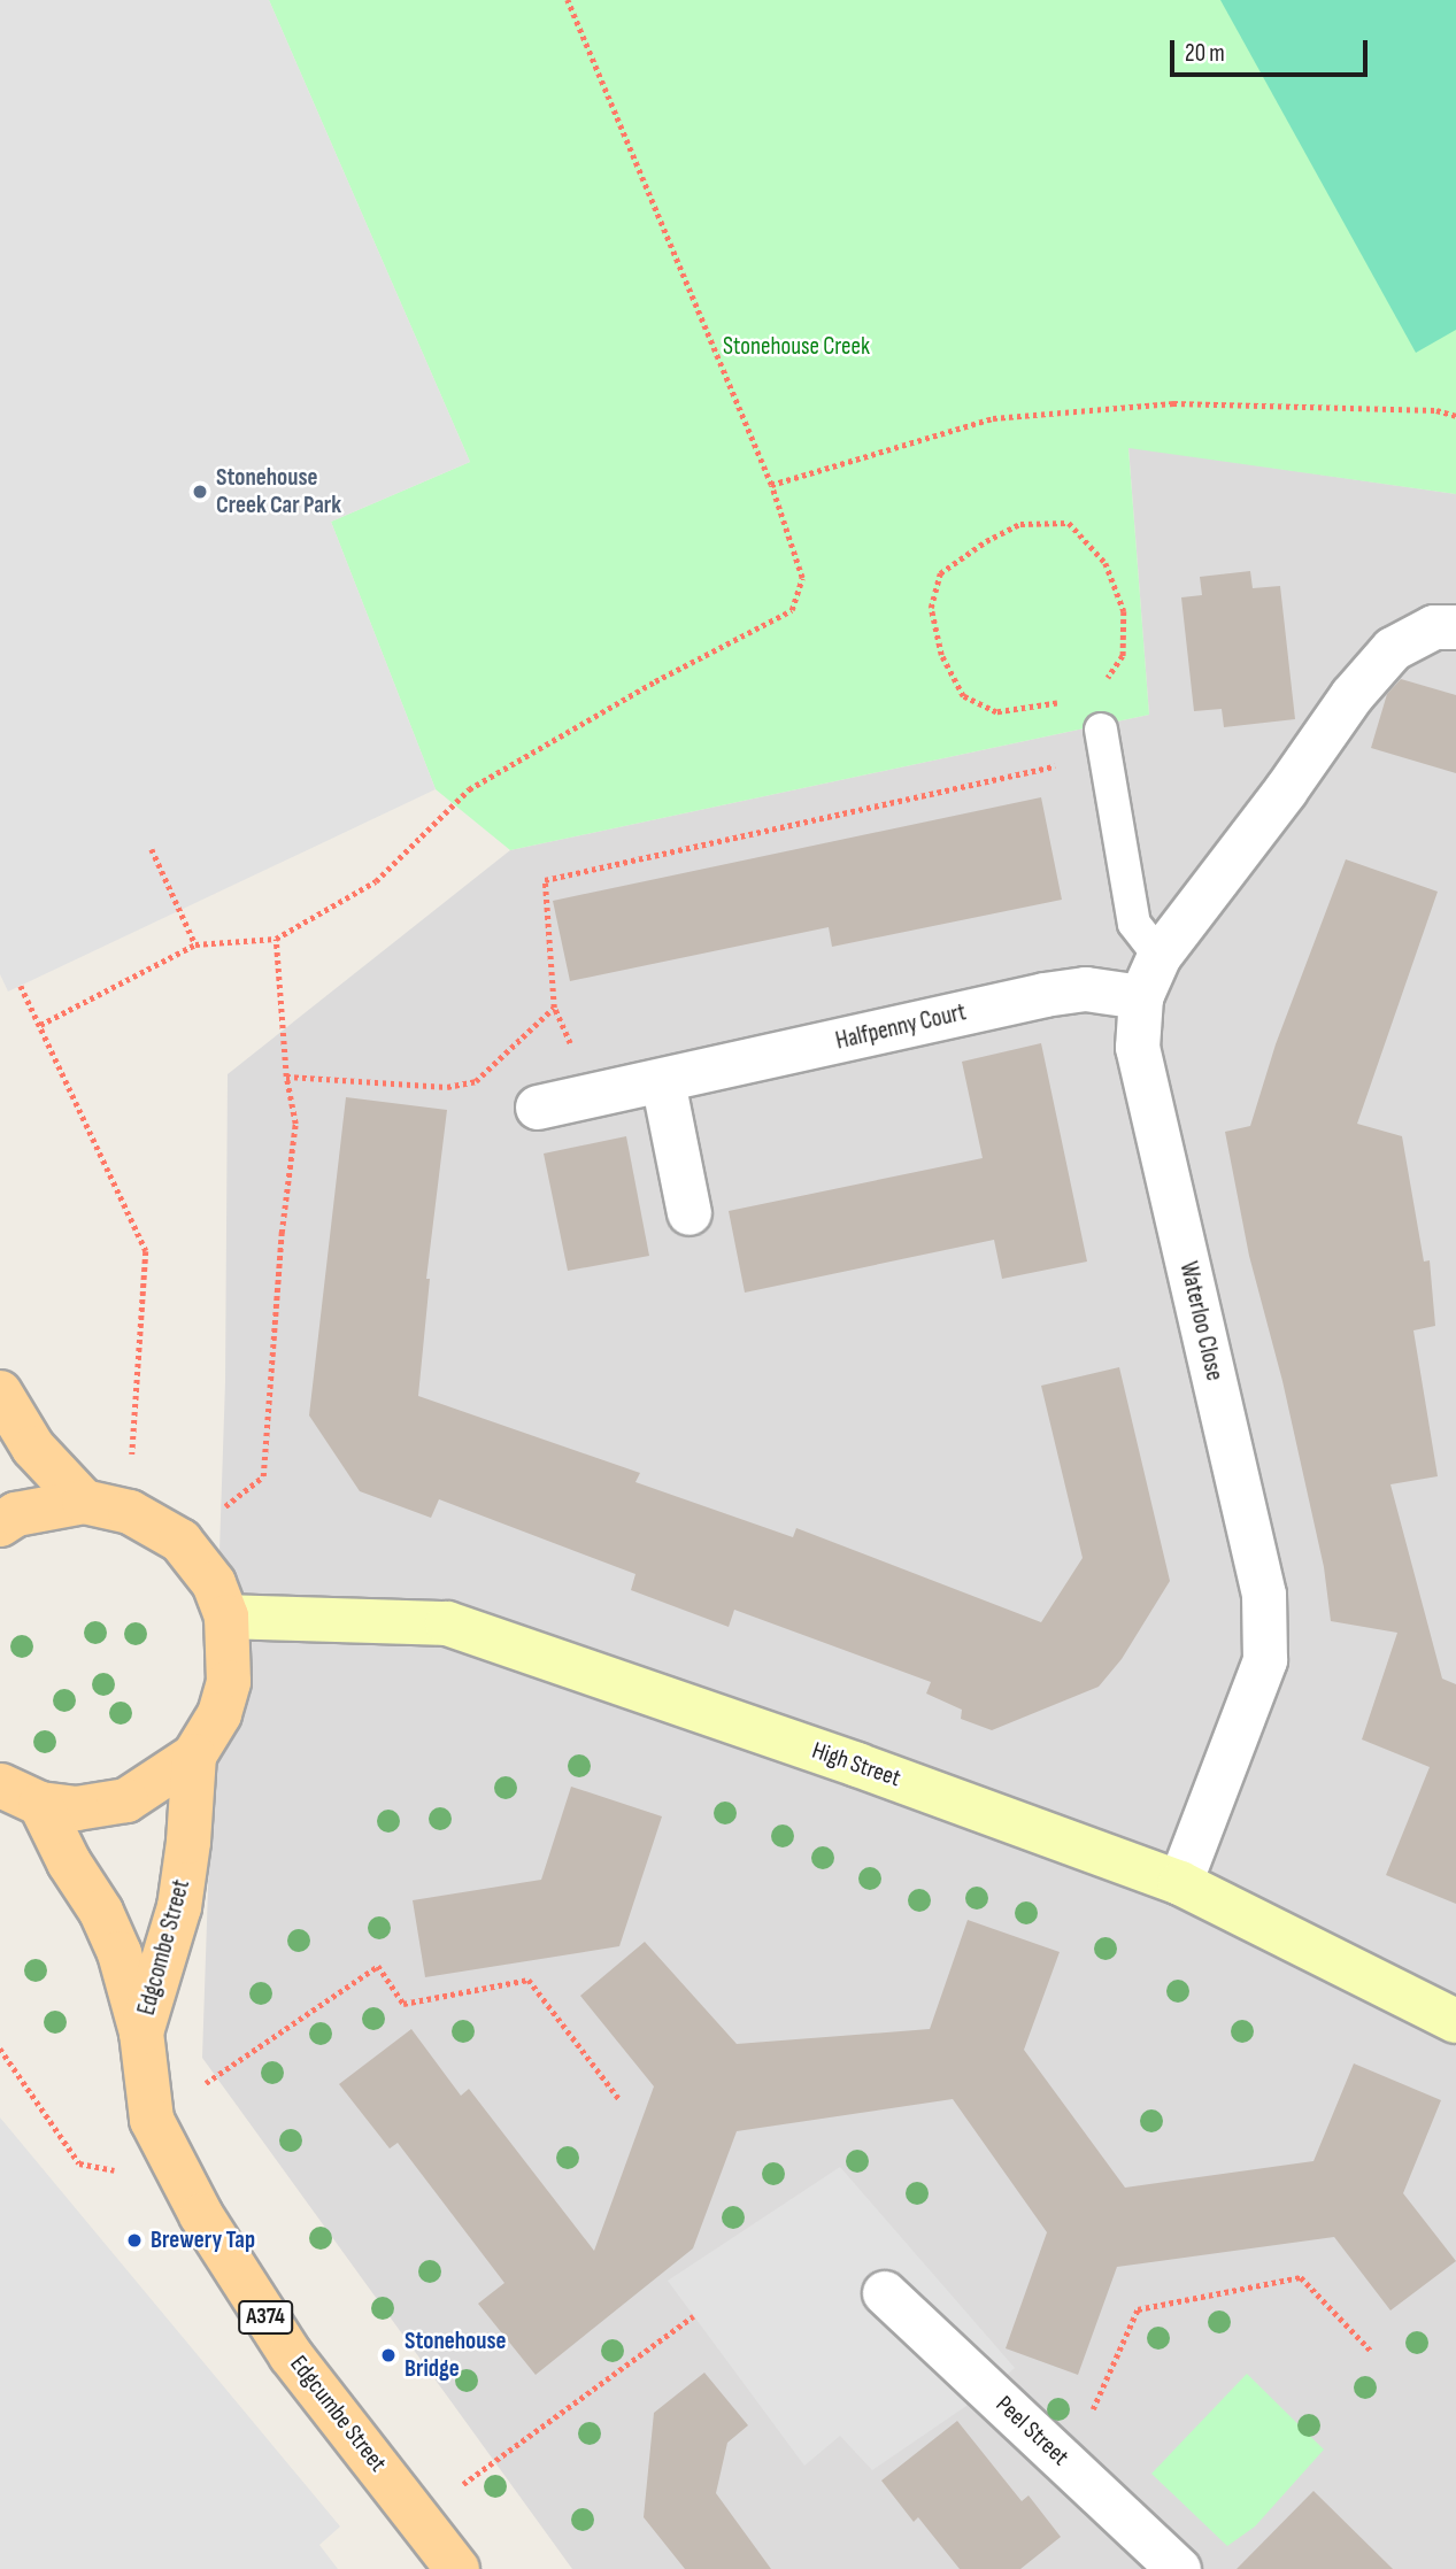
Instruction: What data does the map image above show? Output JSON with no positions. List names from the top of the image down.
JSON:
{
  "streets": {
    "main road": ["Edgcombe Street", "A374", "Edgcumbe Street"],
    "street": [
      "Halfpenny Court",
      "Waterloo Close",
      "High Street",
      "Peel Street"
    ]
  },
  "crossings": [
    ["Halfpenny Court", "Waterloo Close"],
    ["Waterloo Close", "High Street"],
    ["Edgcombe Street", "Edgcumbe Street"]
  ],
  "parks": ["Stonehouse Creek"],
  "places": ["Stonehouse Creek Car Park", "Brewery Tap", "Stonehouse Bridge"],
  "scale_bar": "20 m"
}
